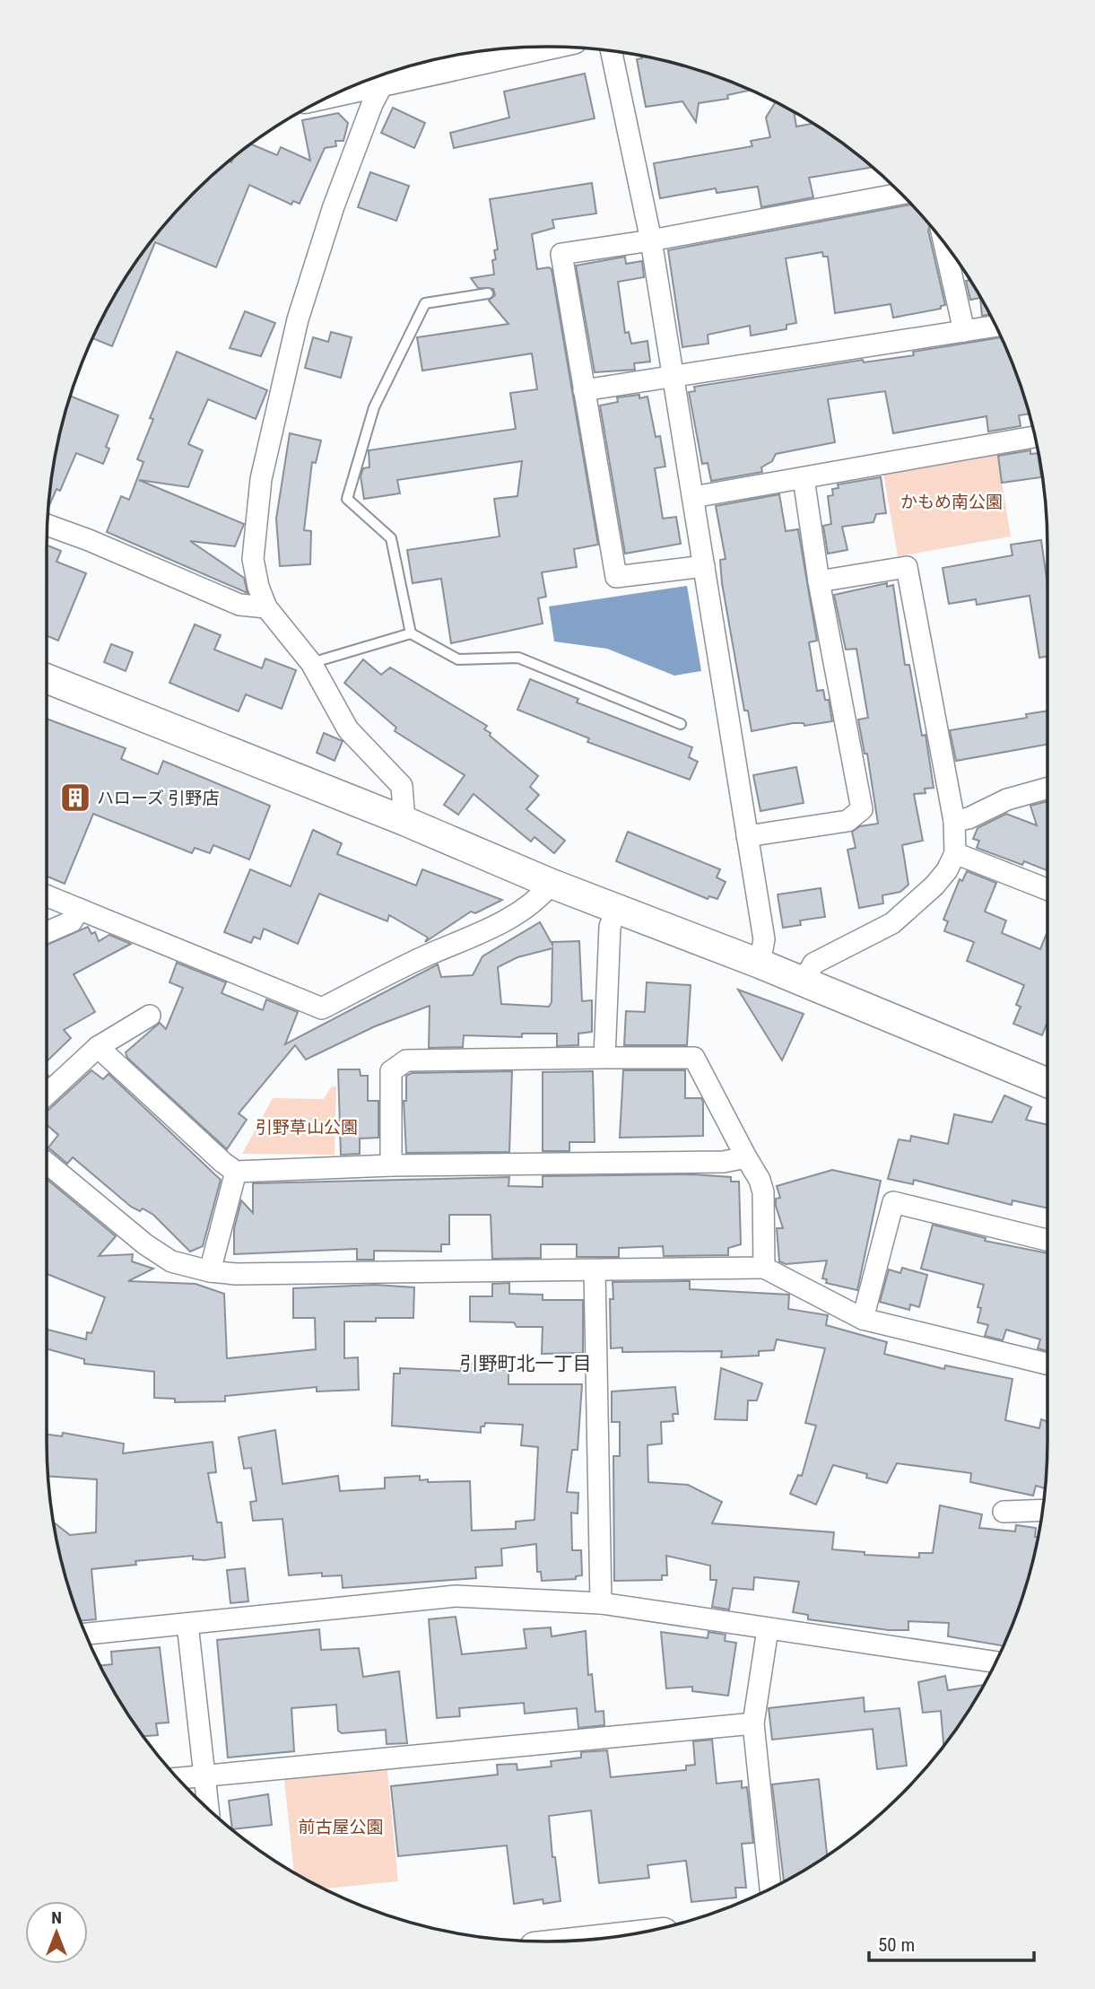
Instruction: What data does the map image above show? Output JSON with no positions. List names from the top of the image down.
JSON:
{
  "districts": ["引野町北一丁目"],
  "parks": ["かもめ南公園", "引野草山公園", "前古屋公園"],
  "places": {
    "building": ["ハローズ 引野店"]
  },
  "scale_bar": "50 m",
  "north": "top"
}
